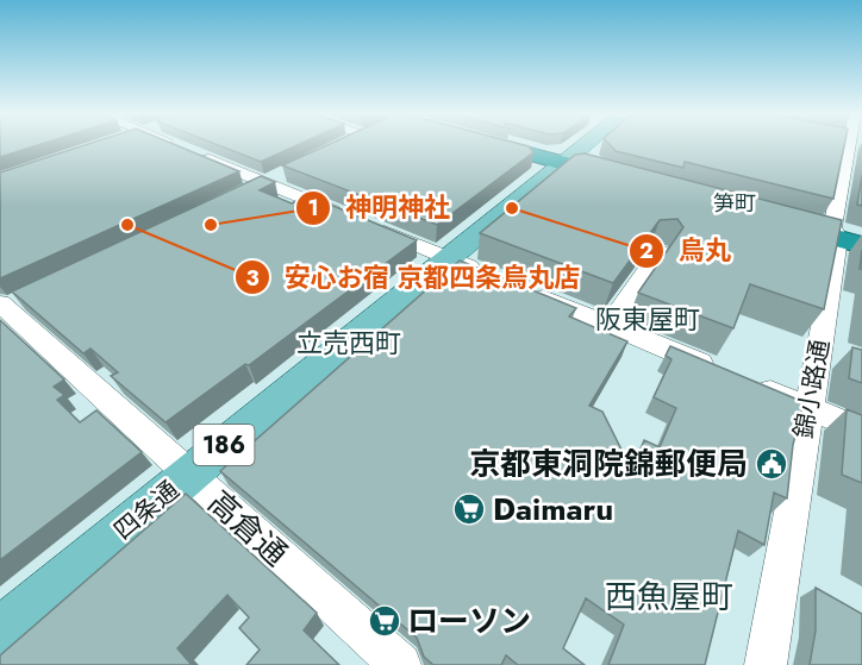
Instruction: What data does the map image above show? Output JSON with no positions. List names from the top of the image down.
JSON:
{
  "streets": {
    "main road": ["186", "四条通"],
    "street": ["錦小路通", "高倉通"]
  },
  "crossings": [
    ["四条通", "高倉通"]
  ],
  "districts": [
    "笋町",
    "阪東屋町",
    "立売西町",
    "西魚屋町"
  ],
  "places": {
    "other": ["烏丸", "安心お宿 京都四条烏丸店", "神明神社"],
    "public building": ["京都東洞院錦郵便局"],
    "supermarket": ["Daimaru", "ローソン"]
  }
}
